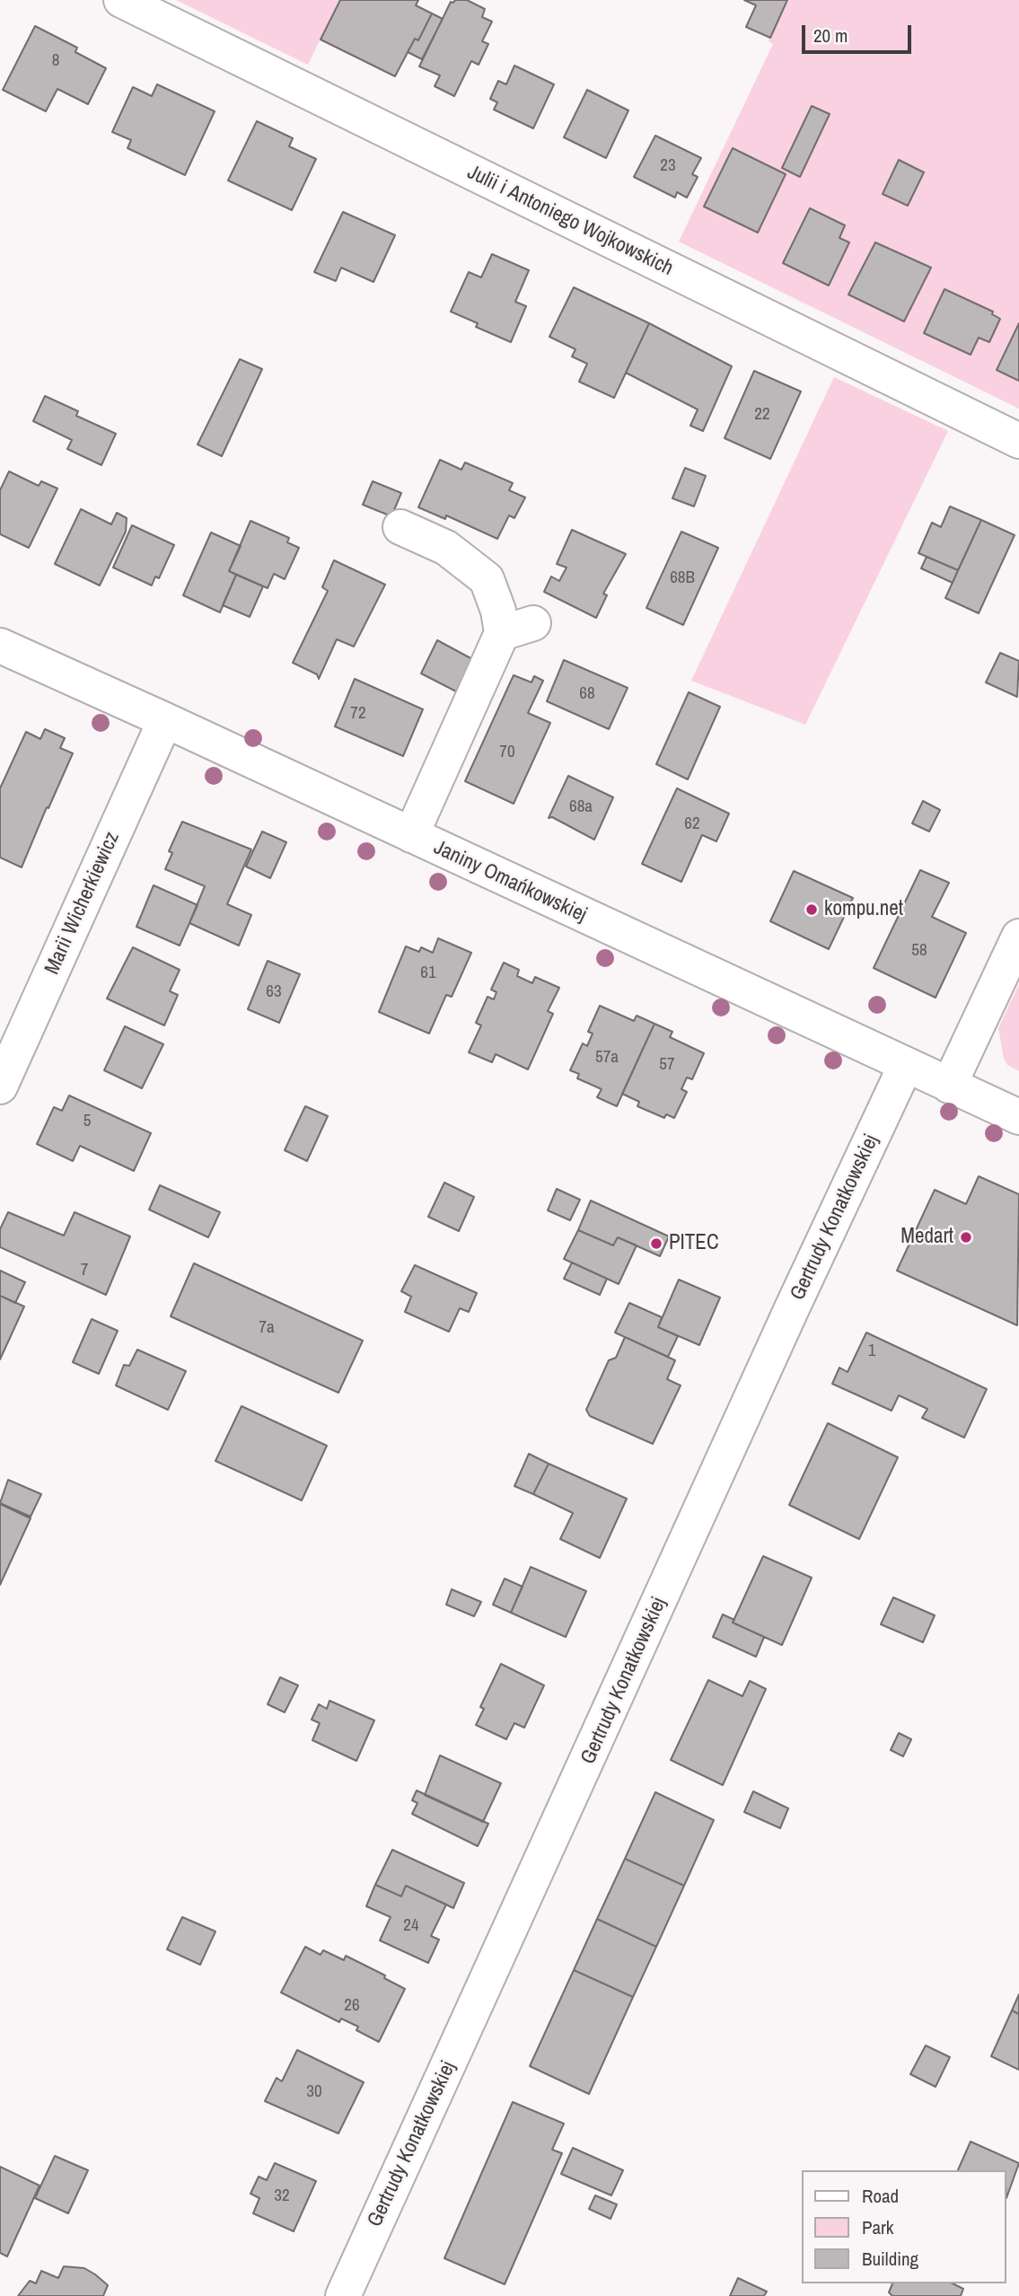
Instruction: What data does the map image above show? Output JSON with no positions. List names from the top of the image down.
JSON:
{
  "streets": {
    "street": [
      "Julii i Antoniego Wojkowskich",
      "Janiny Omańkowskiej",
      "Marii Wicherkiewicz",
      "Gertrudy Konatkowskiej"
    ]
  },
  "crossings": [
    ["Janiny Omańkowskiej", "Marii Wicherkiewicz"],
    ["Janiny Omańkowskiej", "Gertrudy Konatkowskiej"]
  ],
  "places": ["kompu.net", "Medart", "PITEC"],
  "house_numbers": [
    "8",
    "23",
    "22",
    "68B",
    "68",
    "72",
    "70",
    "68a",
    "62",
    "58",
    "61",
    "63",
    "57a",
    "57",
    "5",
    "7",
    "7a",
    "1",
    "24",
    "26",
    "30",
    "32"
  ],
  "legend": ["Road", "Park", "Building"],
  "scale_bar": "20 m"
}
